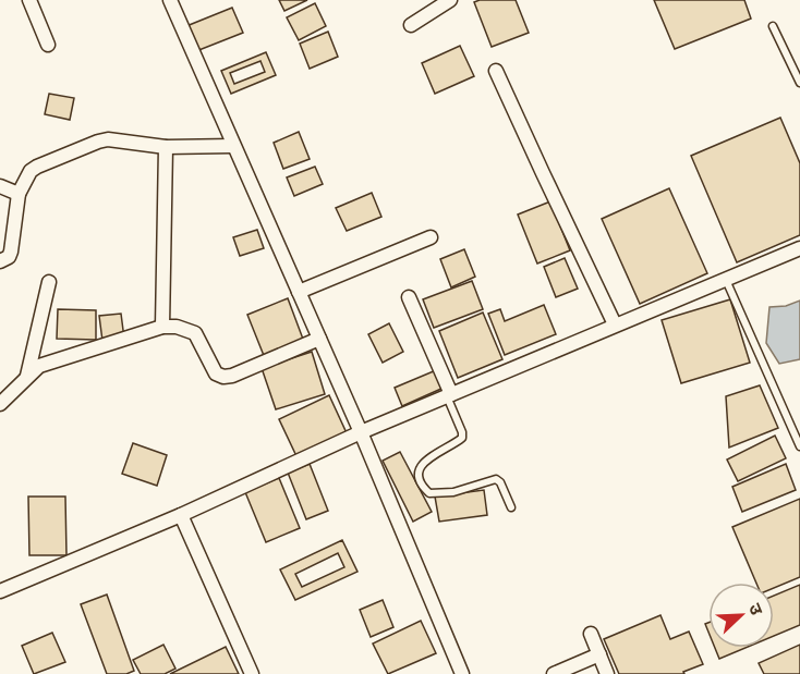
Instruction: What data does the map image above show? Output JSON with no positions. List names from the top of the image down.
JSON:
{
  "north": "top right"
}
